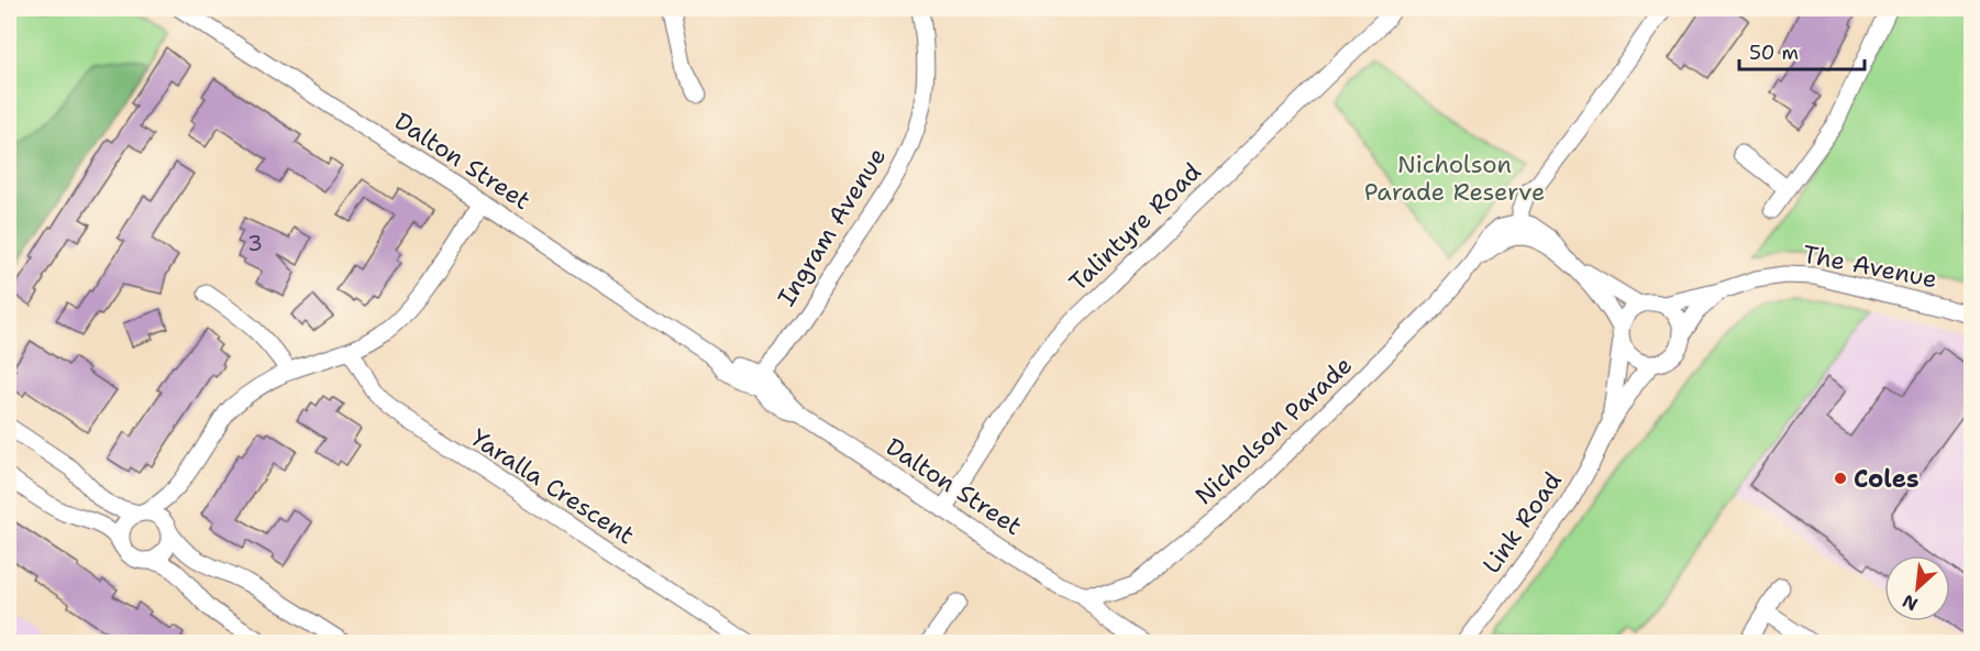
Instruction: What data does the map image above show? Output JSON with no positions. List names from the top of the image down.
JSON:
{
  "streets": {
    "street": [
      "Dalton Street",
      "Ingram Avenue",
      "Talintyre Road",
      "The Avenue",
      "Nicholson Parade",
      "Yaralla Crescent",
      "Link Road"
    ]
  },
  "crossings": [
    ["Dalton Street", "Ingram Avenue"],
    ["Dalton Street", "Talintyre Road"],
    ["Dalton Street", "Nicholson Parade"],
    ["The Avenue", "Link Road"]
  ],
  "parks": ["Nicholson Parade Reserve"],
  "places": ["Coles"],
  "house_numbers": ["3"],
  "scale_bar": "50 m",
  "north": "bottom left"
}
